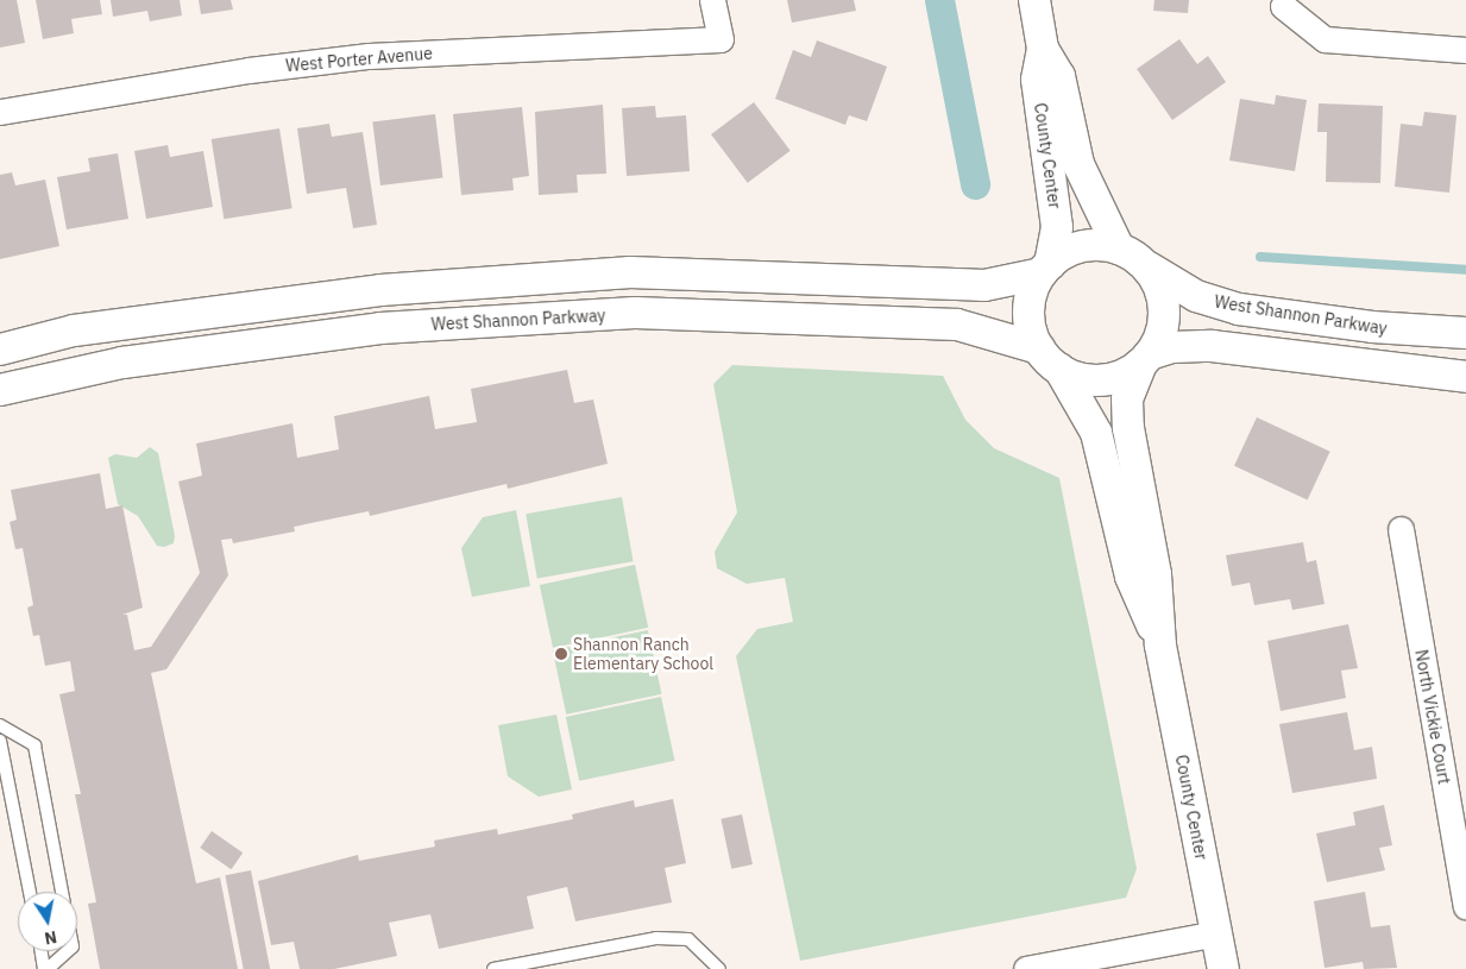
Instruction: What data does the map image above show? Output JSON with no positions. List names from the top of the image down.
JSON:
{
  "streets": {
    "street": [
      "West Porter Avenue",
      "County Center",
      "West Shannon Parkway",
      "North Vickie Court"
    ]
  },
  "crossings": [
    ["County Center", "West Shannon Parkway"]
  ],
  "places": ["Shannon Ranch Elementary School"],
  "north": "bottom"
}
